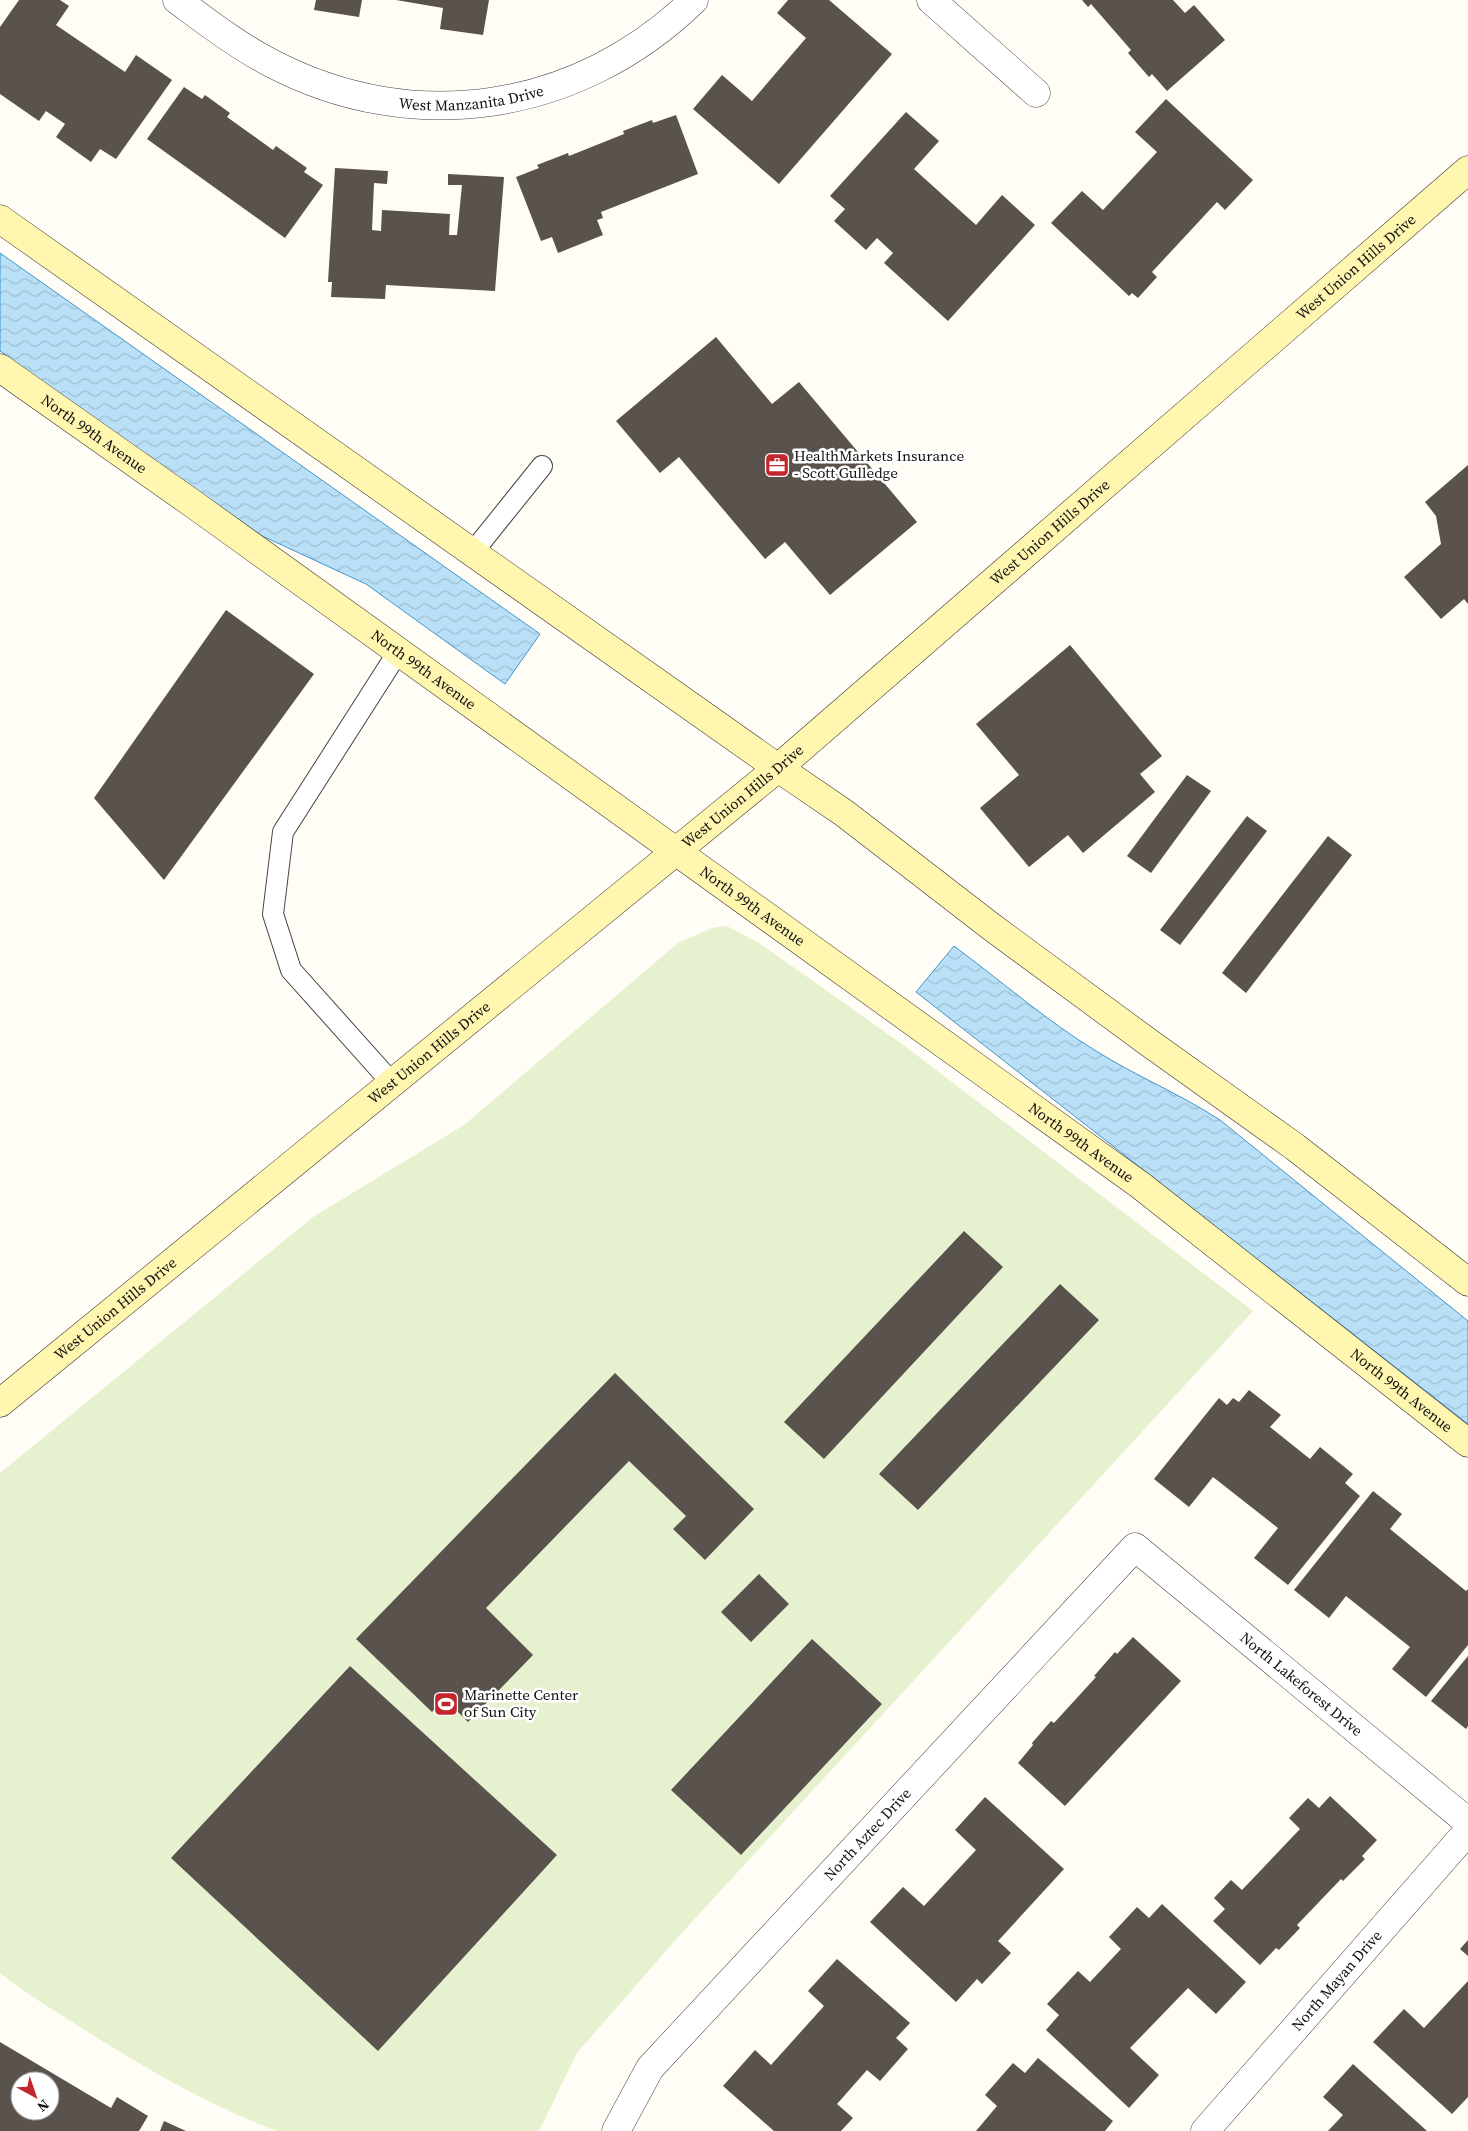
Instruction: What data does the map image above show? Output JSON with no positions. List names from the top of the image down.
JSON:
{
  "streets": {
    "main road": ["West Union Hills Drive", "North 99th Avenue"],
    "street": [
      "West Manzanita Drive",
      "North Lakeforest Drive",
      "North Aztec Drive",
      "North Mayan Drive"
    ]
  },
  "crossings": [
    ["West Union Hills Drive", "North 99th Avenue"],
    ["North Lakeforest Drive", "North Aztec Drive"]
  ],
  "places": {
    "office": ["HealthMarkets Insurance - Scott Gulledge"],
    "sports": ["Marinette Center of Sun City"]
  },
  "north": "bottom right"
}
